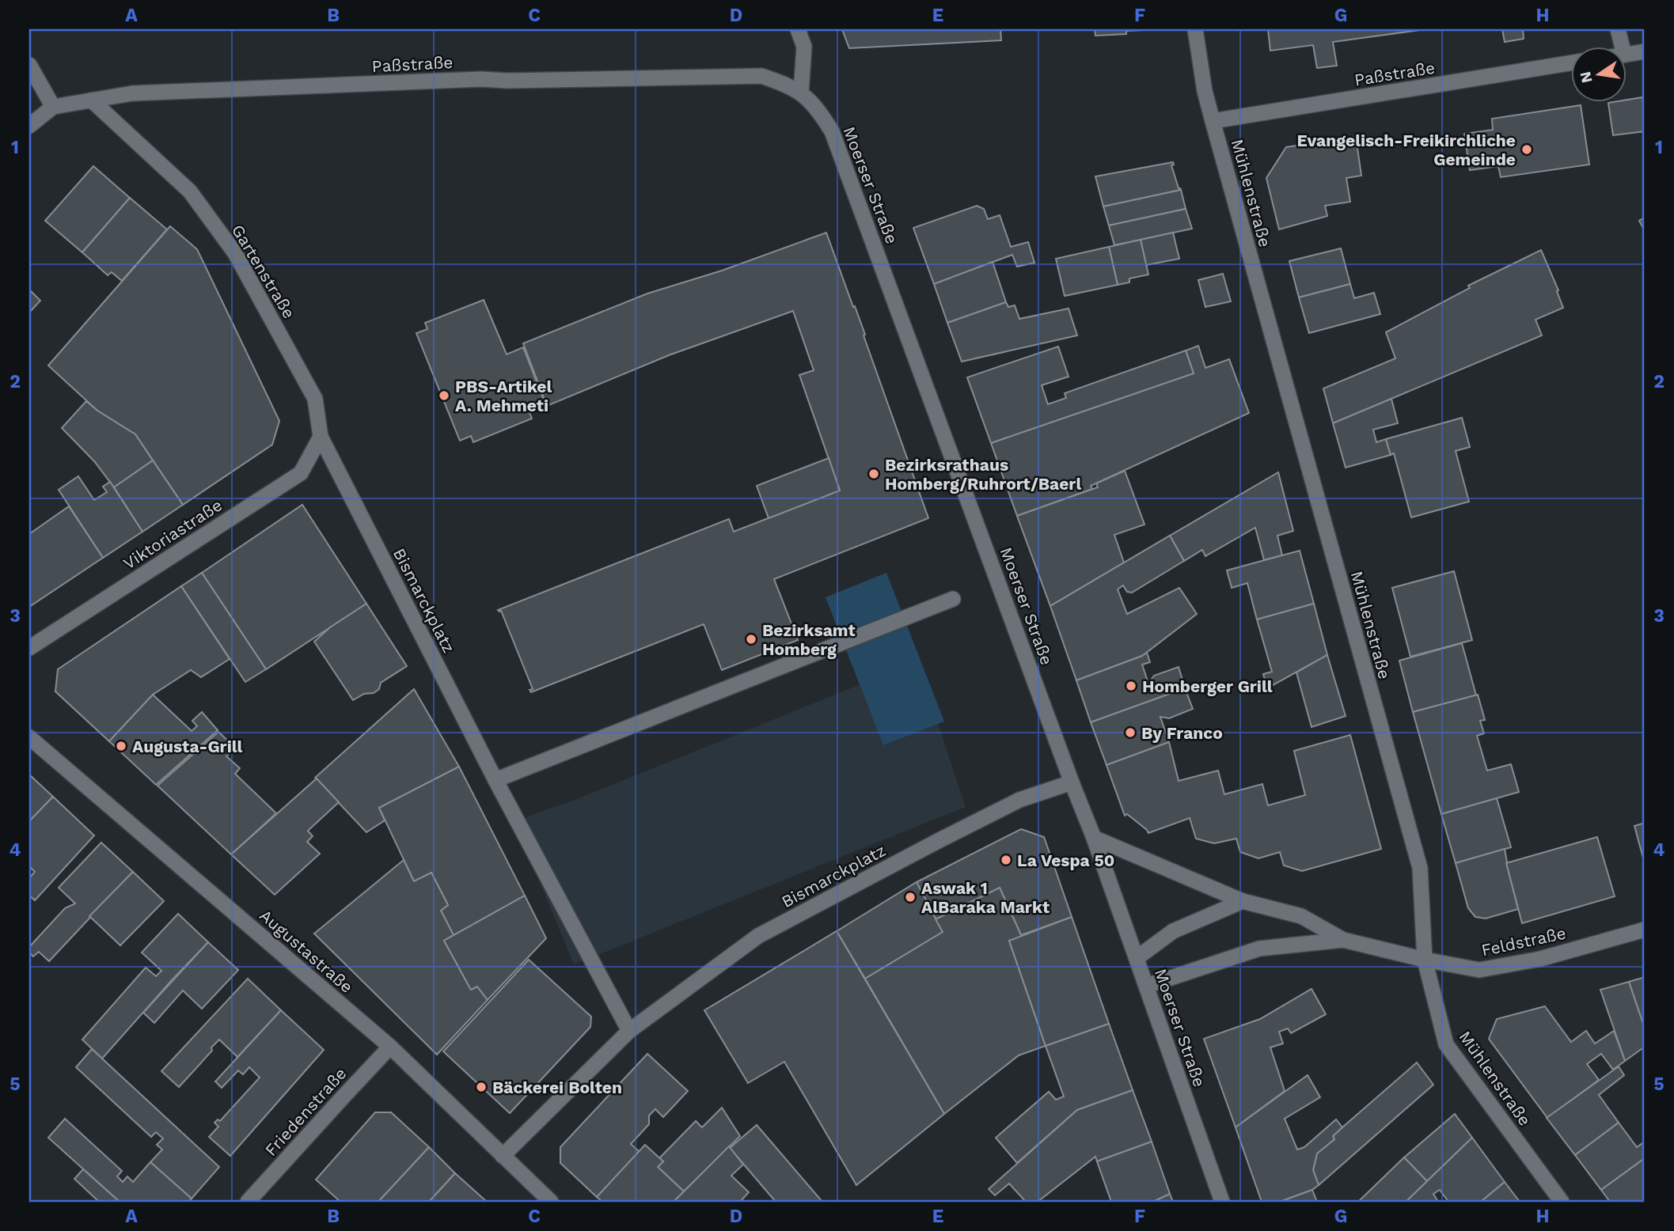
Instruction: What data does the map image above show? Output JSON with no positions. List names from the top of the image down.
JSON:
{
  "streets": {
    "street": [
      "Paßstraße",
      "Moerser Straße",
      "Mühlenstraße",
      "Gartenstraße",
      "Viktoriastraße",
      "Bismarckplatz",
      "Feldstraße",
      "Augustastraße",
      "Friedenstraße"
    ]
  },
  "crossings": [
    ["Paßstraße", "Moerser Straße"],
    ["Paßstraße", "Mühlenstraße"],
    ["Paßstraße", "Gartenstraße"],
    ["Moerser Straße", "Bismarckplatz"],
    ["Moerser Straße", "Feldstraße"],
    ["Mühlenstraße", "Feldstraße"],
    ["Gartenstraße", "Viktoriastraße"],
    ["Gartenstraße", "Bismarckplatz"],
    ["Viktoriastraße", "Bismarckplatz"],
    ["Bismarckplatz", "Augustastraße"],
    ["Augustastraße", "Friedenstraße"]
  ],
  "places": [
    "Evangelisch-Freikirchliche Gemeinde",
    "PBS-Artikel A. Mehmeti",
    "Bezirksrathaus Homberg/Ruhrort/Baerl",
    "Bezirksamt Homberg",
    "Homberger Grill",
    "By Franco",
    "Augusta-Grill",
    "La Vespa 50",
    "Aswak 1 AlBaraka Markt",
    "Bäckerei Bolten"
  ],
  "north": "left",
  "grid": {
    "columns": [
      "A",
      "B",
      "C",
      "D",
      "E",
      "F",
      "G",
      "H"
    ],
    "rows": [
      "1",
      "2",
      "3",
      "4",
      "5"
    ]
  }
}
